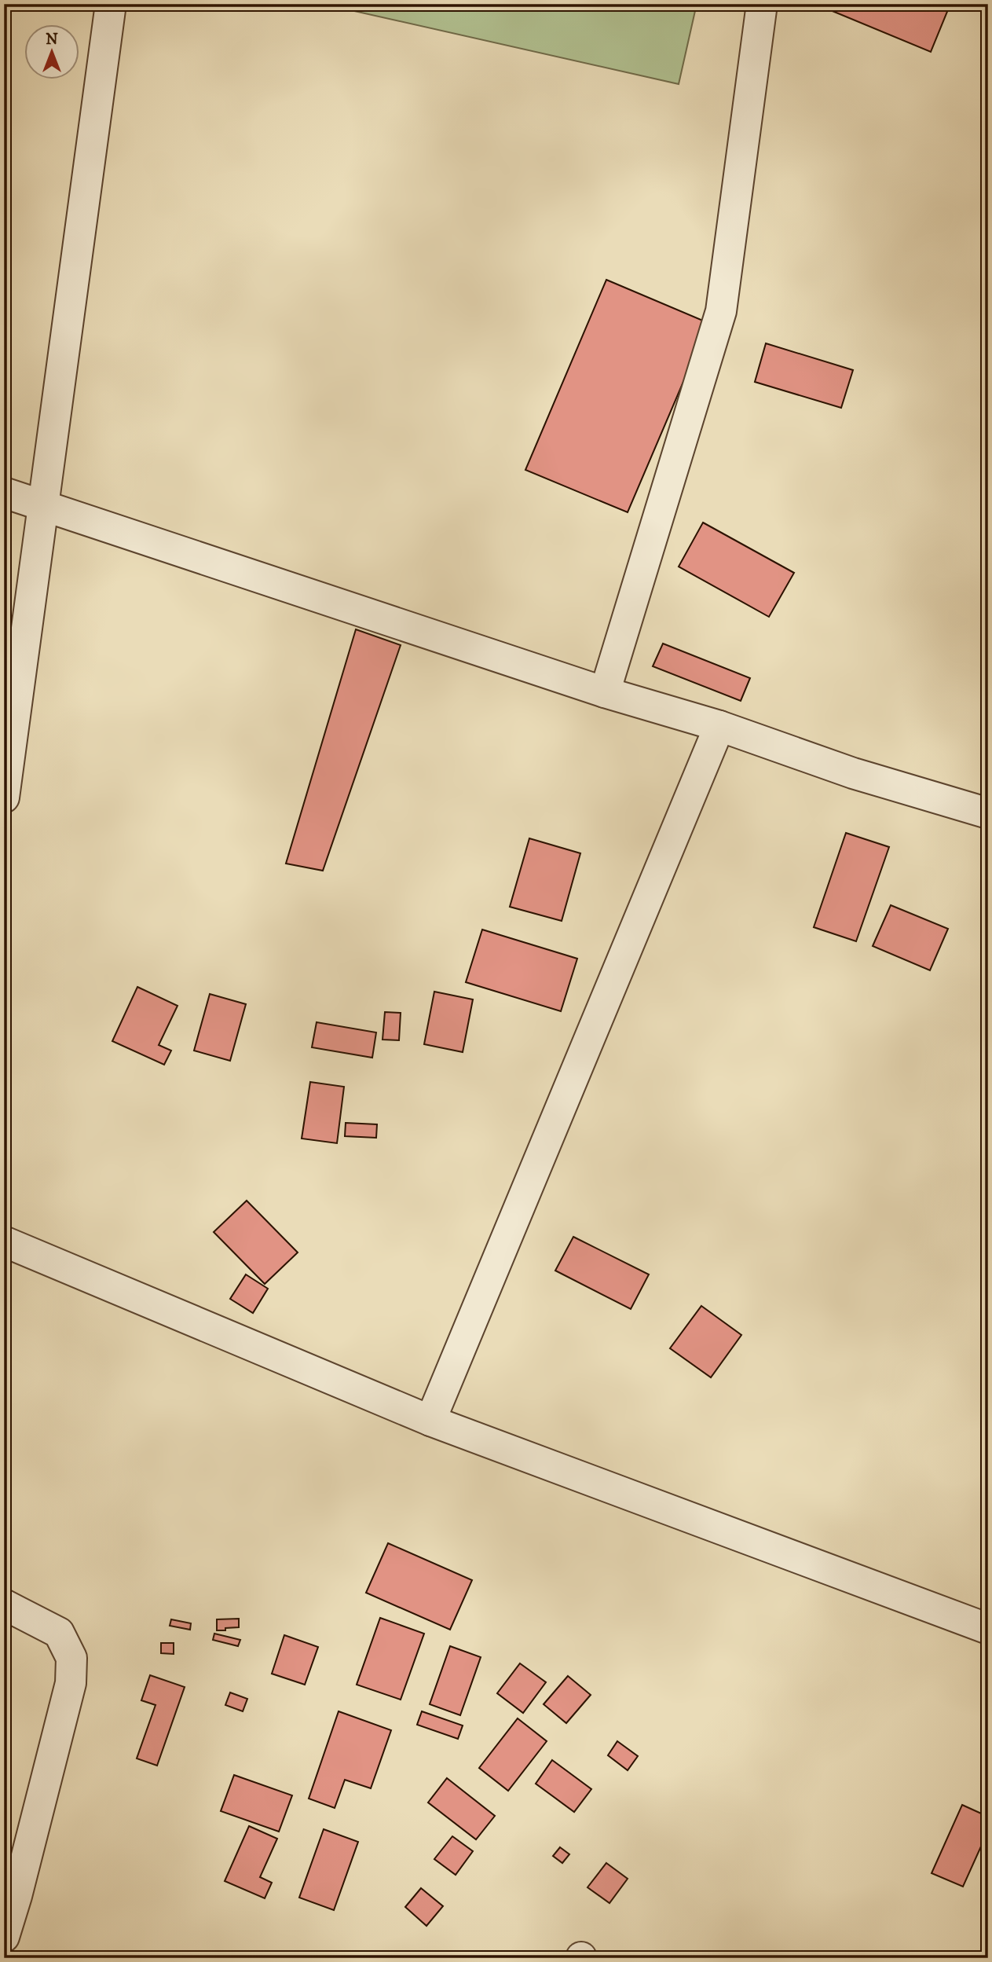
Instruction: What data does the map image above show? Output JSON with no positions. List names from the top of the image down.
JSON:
{
  "north": "top"
}
